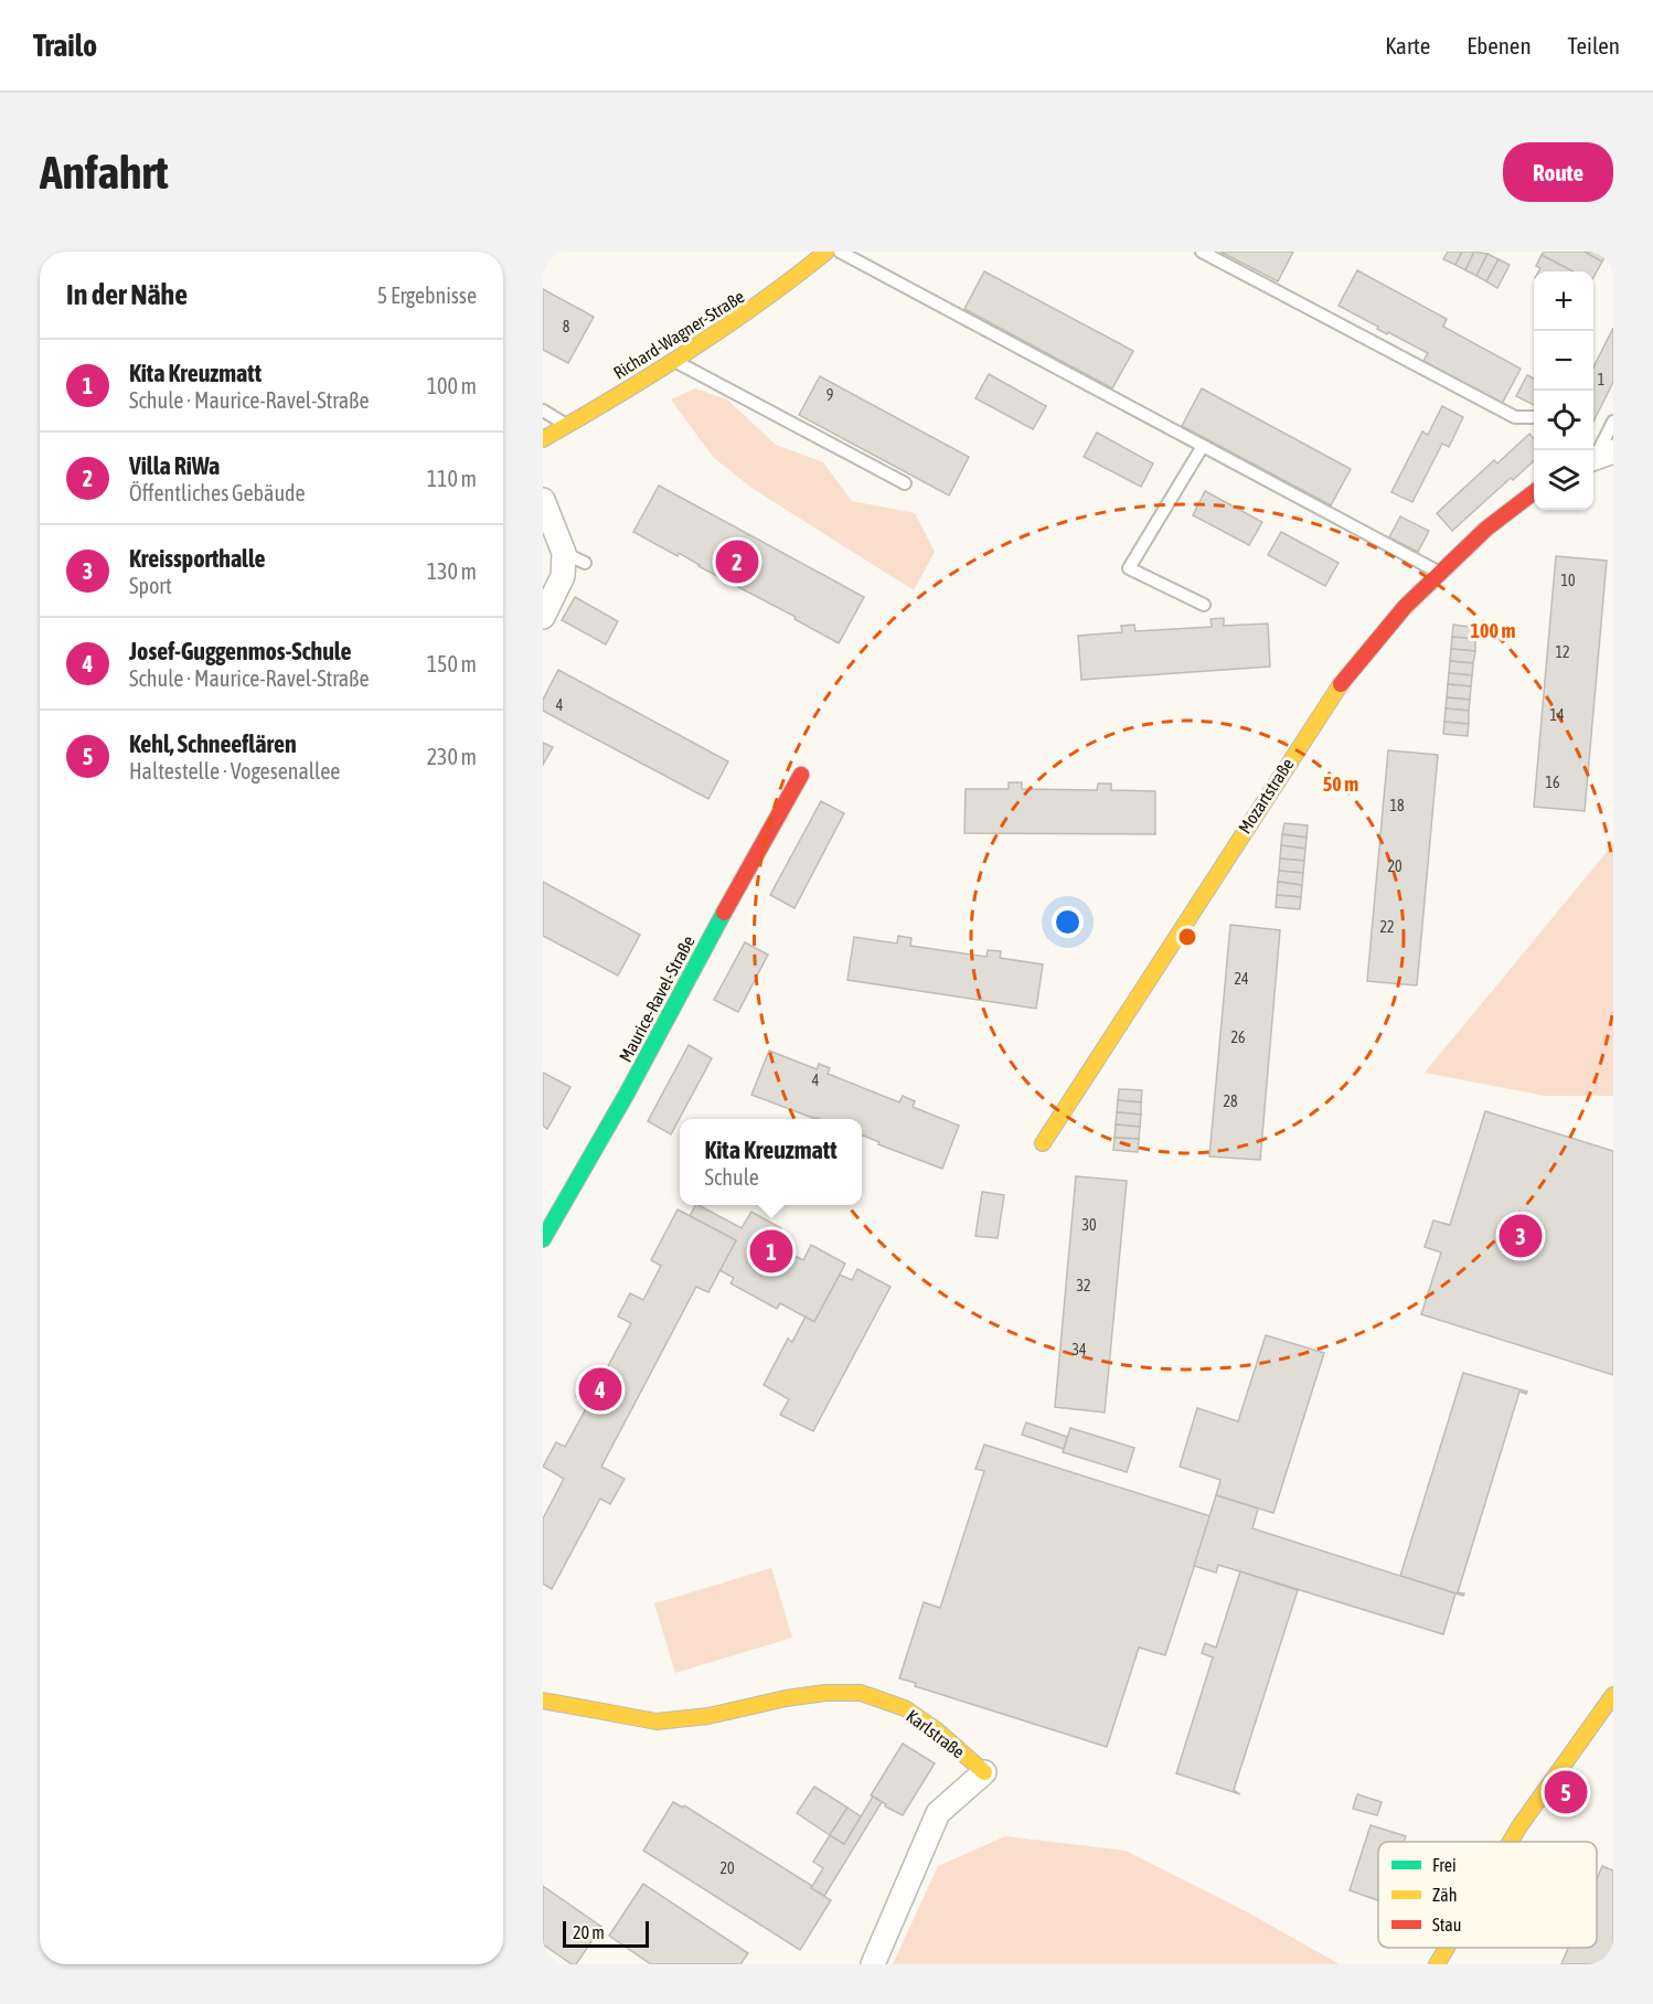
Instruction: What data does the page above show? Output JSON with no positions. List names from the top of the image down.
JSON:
{
  "streets": {
    "street": [
      "Richard-Wagner-Straße",
      "Mozartstraße",
      "Maurice-Ravel-Straße",
      "Karlstraße"
    ]
  },
  "house_numbers": [
    "8",
    "1",
    "9",
    "10",
    "12",
    "4",
    "14",
    "16",
    "18",
    "20",
    "22",
    "24",
    "26",
    "4",
    "28",
    "30",
    "32",
    "34",
    "20"
  ],
  "legend": ["Frei", "Zäh", "Stau"],
  "scale_bar": "20 m",
  "page": {
    "header": "Trailo",
    "nav": ["Karte", "Ebenen", "Teilen"],
    "buttons": "Route",
    "title": "Anfahrt",
    "heading": ["In der Nähe", "5 Ergebnisse"],
    "map_buttons": ["+", "−"],
    "list": [
      {
        "mark": "1",
        "name": "Kita Kreuzmatt",
        "note": "Schule · Maurice-Ravel-Straße",
        "value": "100 m"
      },
      {
        "mark": "2",
        "name": "Villa RiWa",
        "note": "Öffentliches Gebäude",
        "value": "110 m"
      },
      {
        "mark": "3",
        "name": "Kreissporthalle",
        "note": "Sport",
        "value": "130 m"
      },
      {
        "mark": "4",
        "name": "Josef-Guggenmos-Schule",
        "note": "Schule · Maurice-Ravel-Straße",
        "value": "150 m"
      },
      {
        "mark": "5",
        "name": "Kehl, Schneeflären",
        "note": "Haltestelle · Vogesenallee",
        "value": "230 m"
      }
    ],
    "pins": [
      "2",
      "3",
      "1",
      "4",
      "5"
    ],
    "popup": ["Kita Kreuzmatt", "Schule"],
    "scale": "20 m"
  },
  "rings": ["100 m", "50 m"]
}
